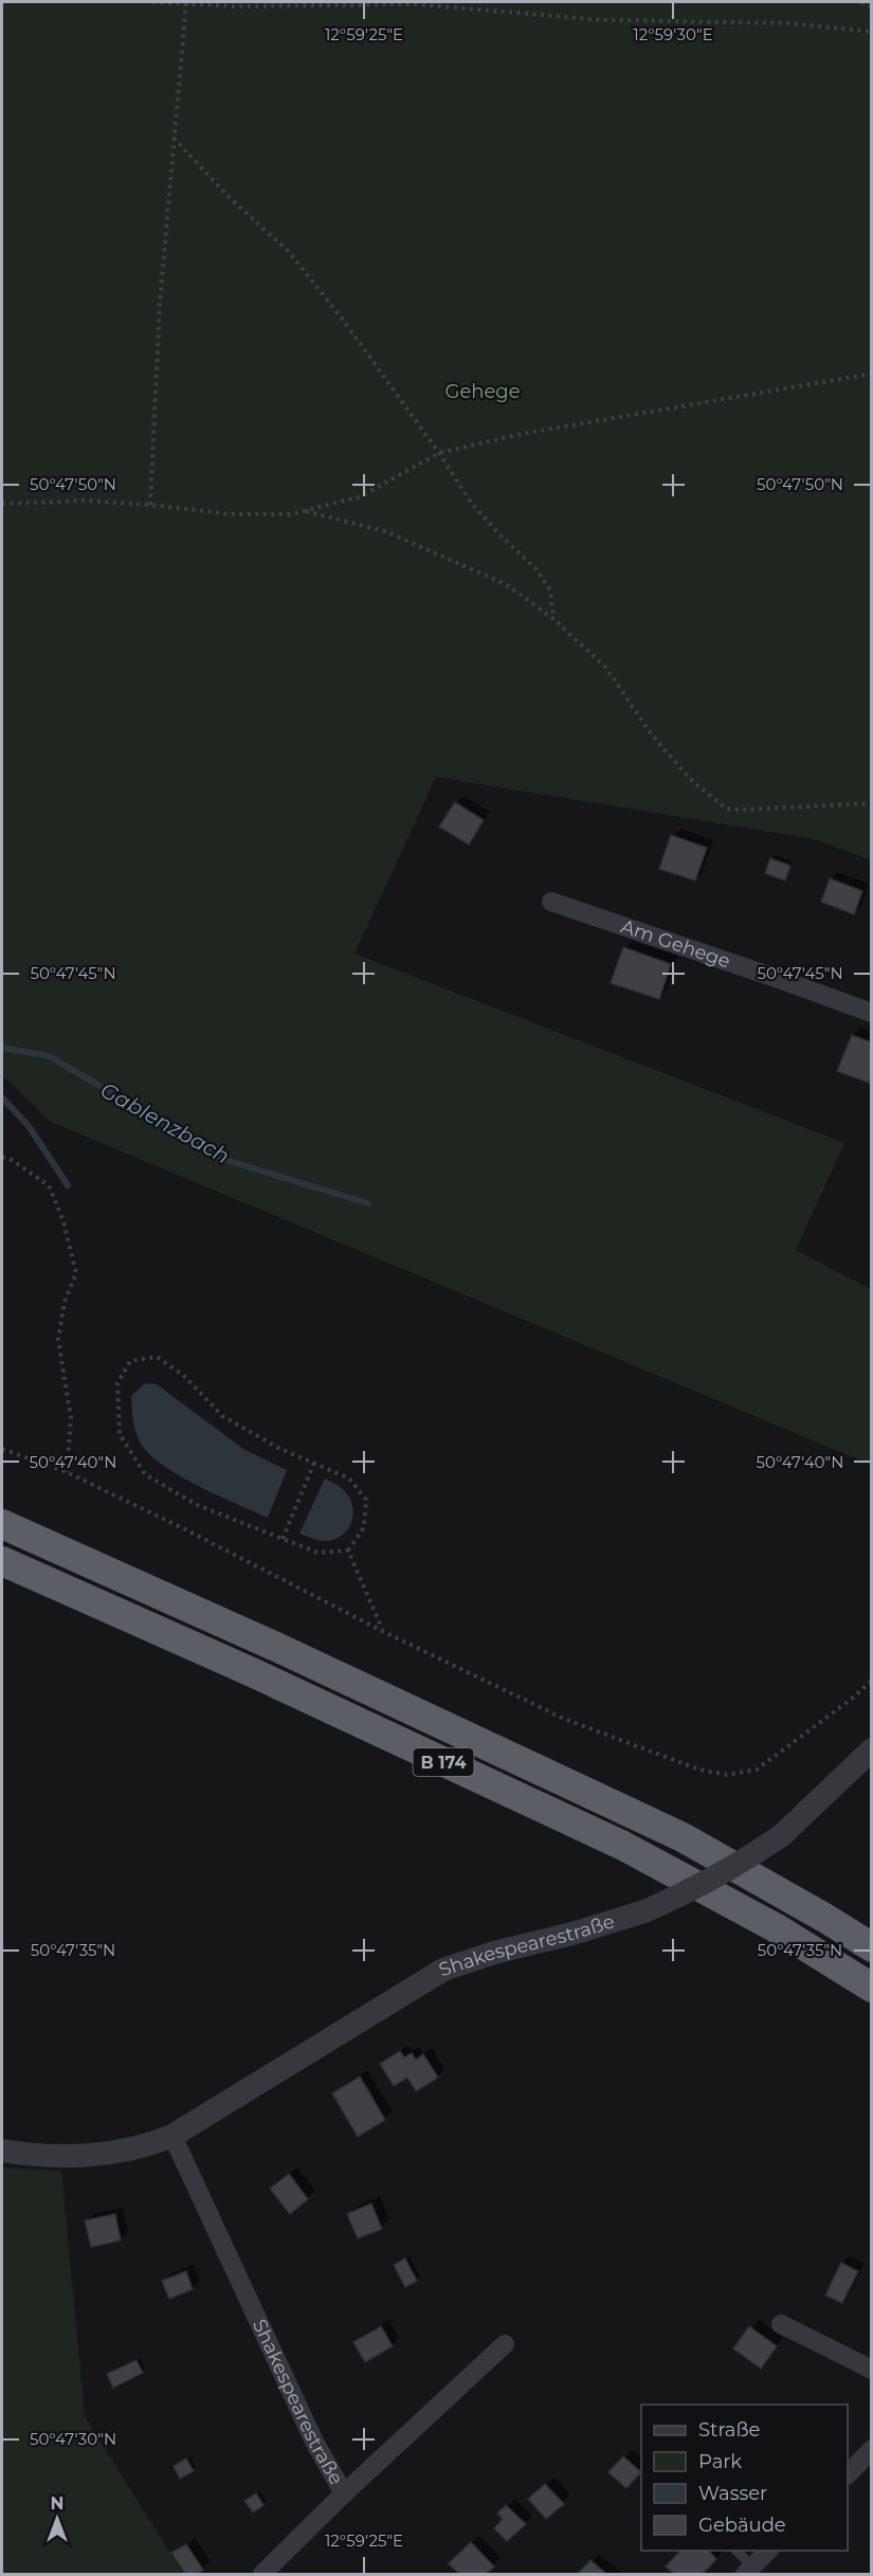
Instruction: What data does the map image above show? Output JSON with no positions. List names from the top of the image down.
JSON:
{
  "streets": {
    "highway": ["B 174"],
    "street": ["Am Gehege", "Shakespearestraße"]
  },
  "water": ["Gablenzbach"],
  "parks": ["Gehege"],
  "legend": [
    "Straße",
    "Park",
    "Wasser",
    "Gebäude"
  ],
  "north": "top",
  "coordinates": [
    "12°59'25\"E",
    "12°59'30\"E",
    "50°47'50\"N",
    "50°47'45\"N",
    "50°47'40\"N",
    "50°47'35\"N",
    "50°47'30\"N"
  ]
}
